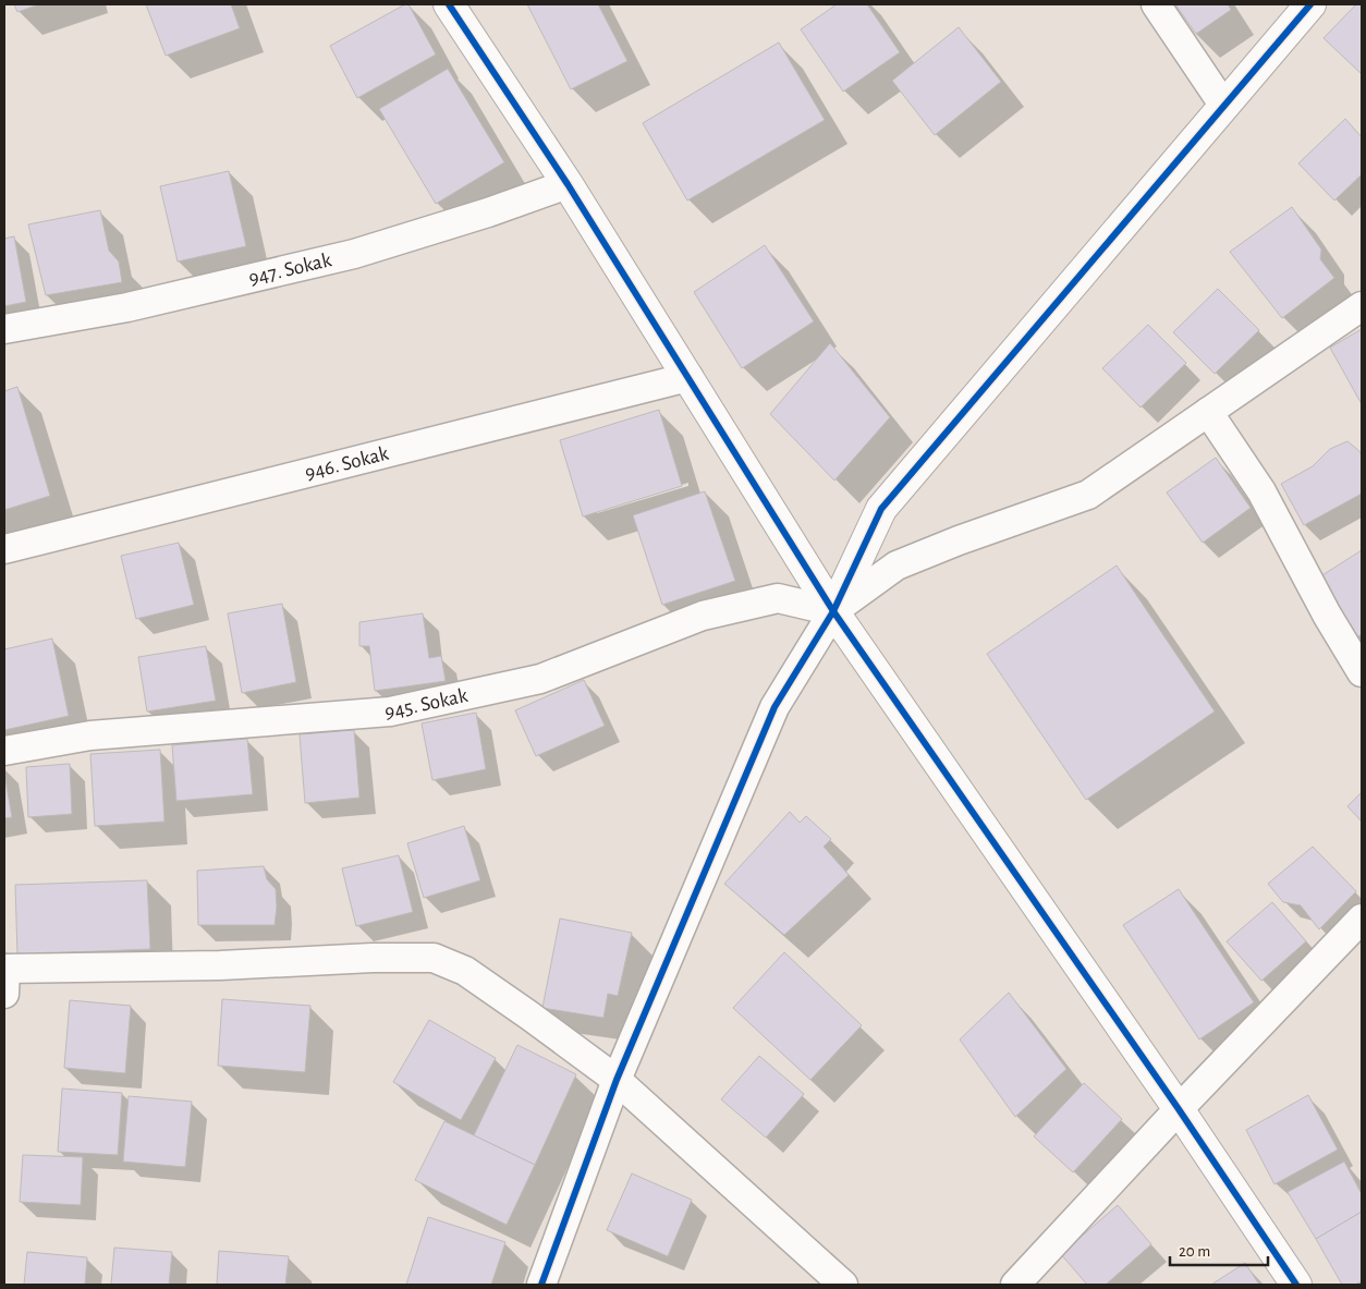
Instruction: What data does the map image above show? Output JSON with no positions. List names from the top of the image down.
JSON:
{
  "streets": {
    "street": ["947. Sokak", "946. Sokak", "945. Sokak"]
  },
  "scale_bar": "20 m"
}
